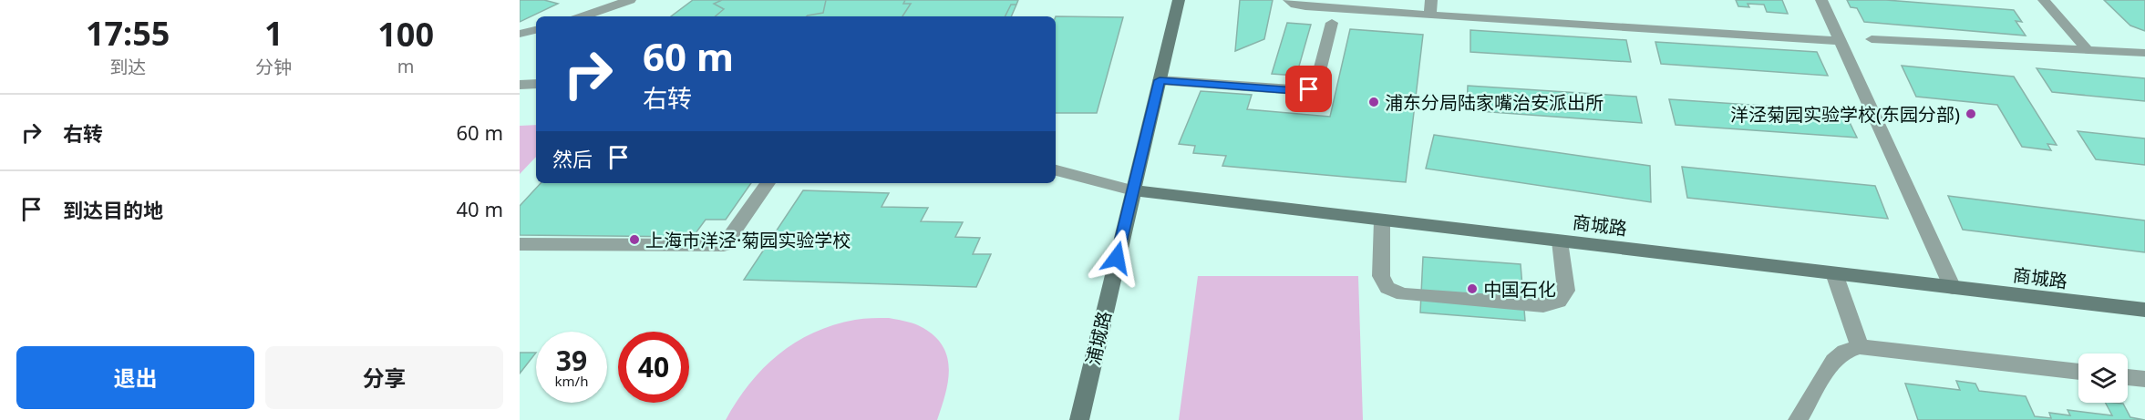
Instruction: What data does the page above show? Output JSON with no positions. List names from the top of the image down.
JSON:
{
  "streets": {
    "street": ["商城路", "浦城路"]
  },
  "crossings": [
    ["商城路", "浦城路"]
  ],
  "places": [
    "浦东分局陆家嘴治安派出所",
    "洋泾菊园实验学校(东园分部)",
    "上海市洋泾·菊园实验学校",
    "中国石化"
  ],
  "page": {
    "eta": [
      "17:55",
      "到达",
      "1",
      "分钟",
      "100",
      "m"
    ],
    "turn": ["60 m", "右转"],
    "list": [
      {
        "name": "右转",
        "value": "60 m"
      },
      {
        "name": "到达目的地",
        "value": "40 m"
      }
    ],
    "then": "然后",
    "speed": "39 km/h",
    "limit": "40",
    "buttons": ["退出", "分享"]
  }
}
